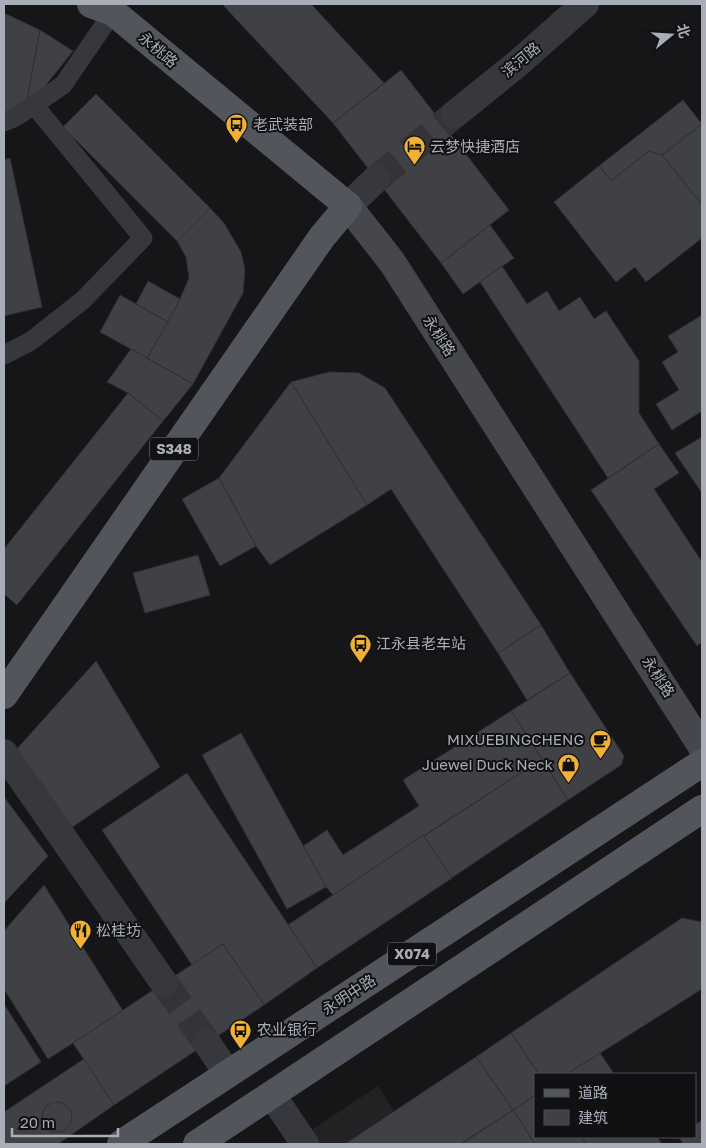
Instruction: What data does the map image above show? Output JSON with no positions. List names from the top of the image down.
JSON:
{
  "streets": {
    "main road": [
      "永桃路",
      "S348",
      "X074",
      "永明中路"
    ],
    "street": ["滨河路"]
  },
  "crossings": [
    ["永桃路", "S348"]
  ],
  "places": {
    "bus stop": ["老武装部", "江永县老车站", "农业银行"],
    "hotel": ["云梦快捷酒店"],
    "cafe": ["MIXUEBINGCHENG"],
    "shop": ["Juewei Duck Neck"],
    "restaurant": ["松桂坊"]
  },
  "legend": ["道路", "建筑"],
  "scale_bar": "20 m",
  "north": "right"
}
